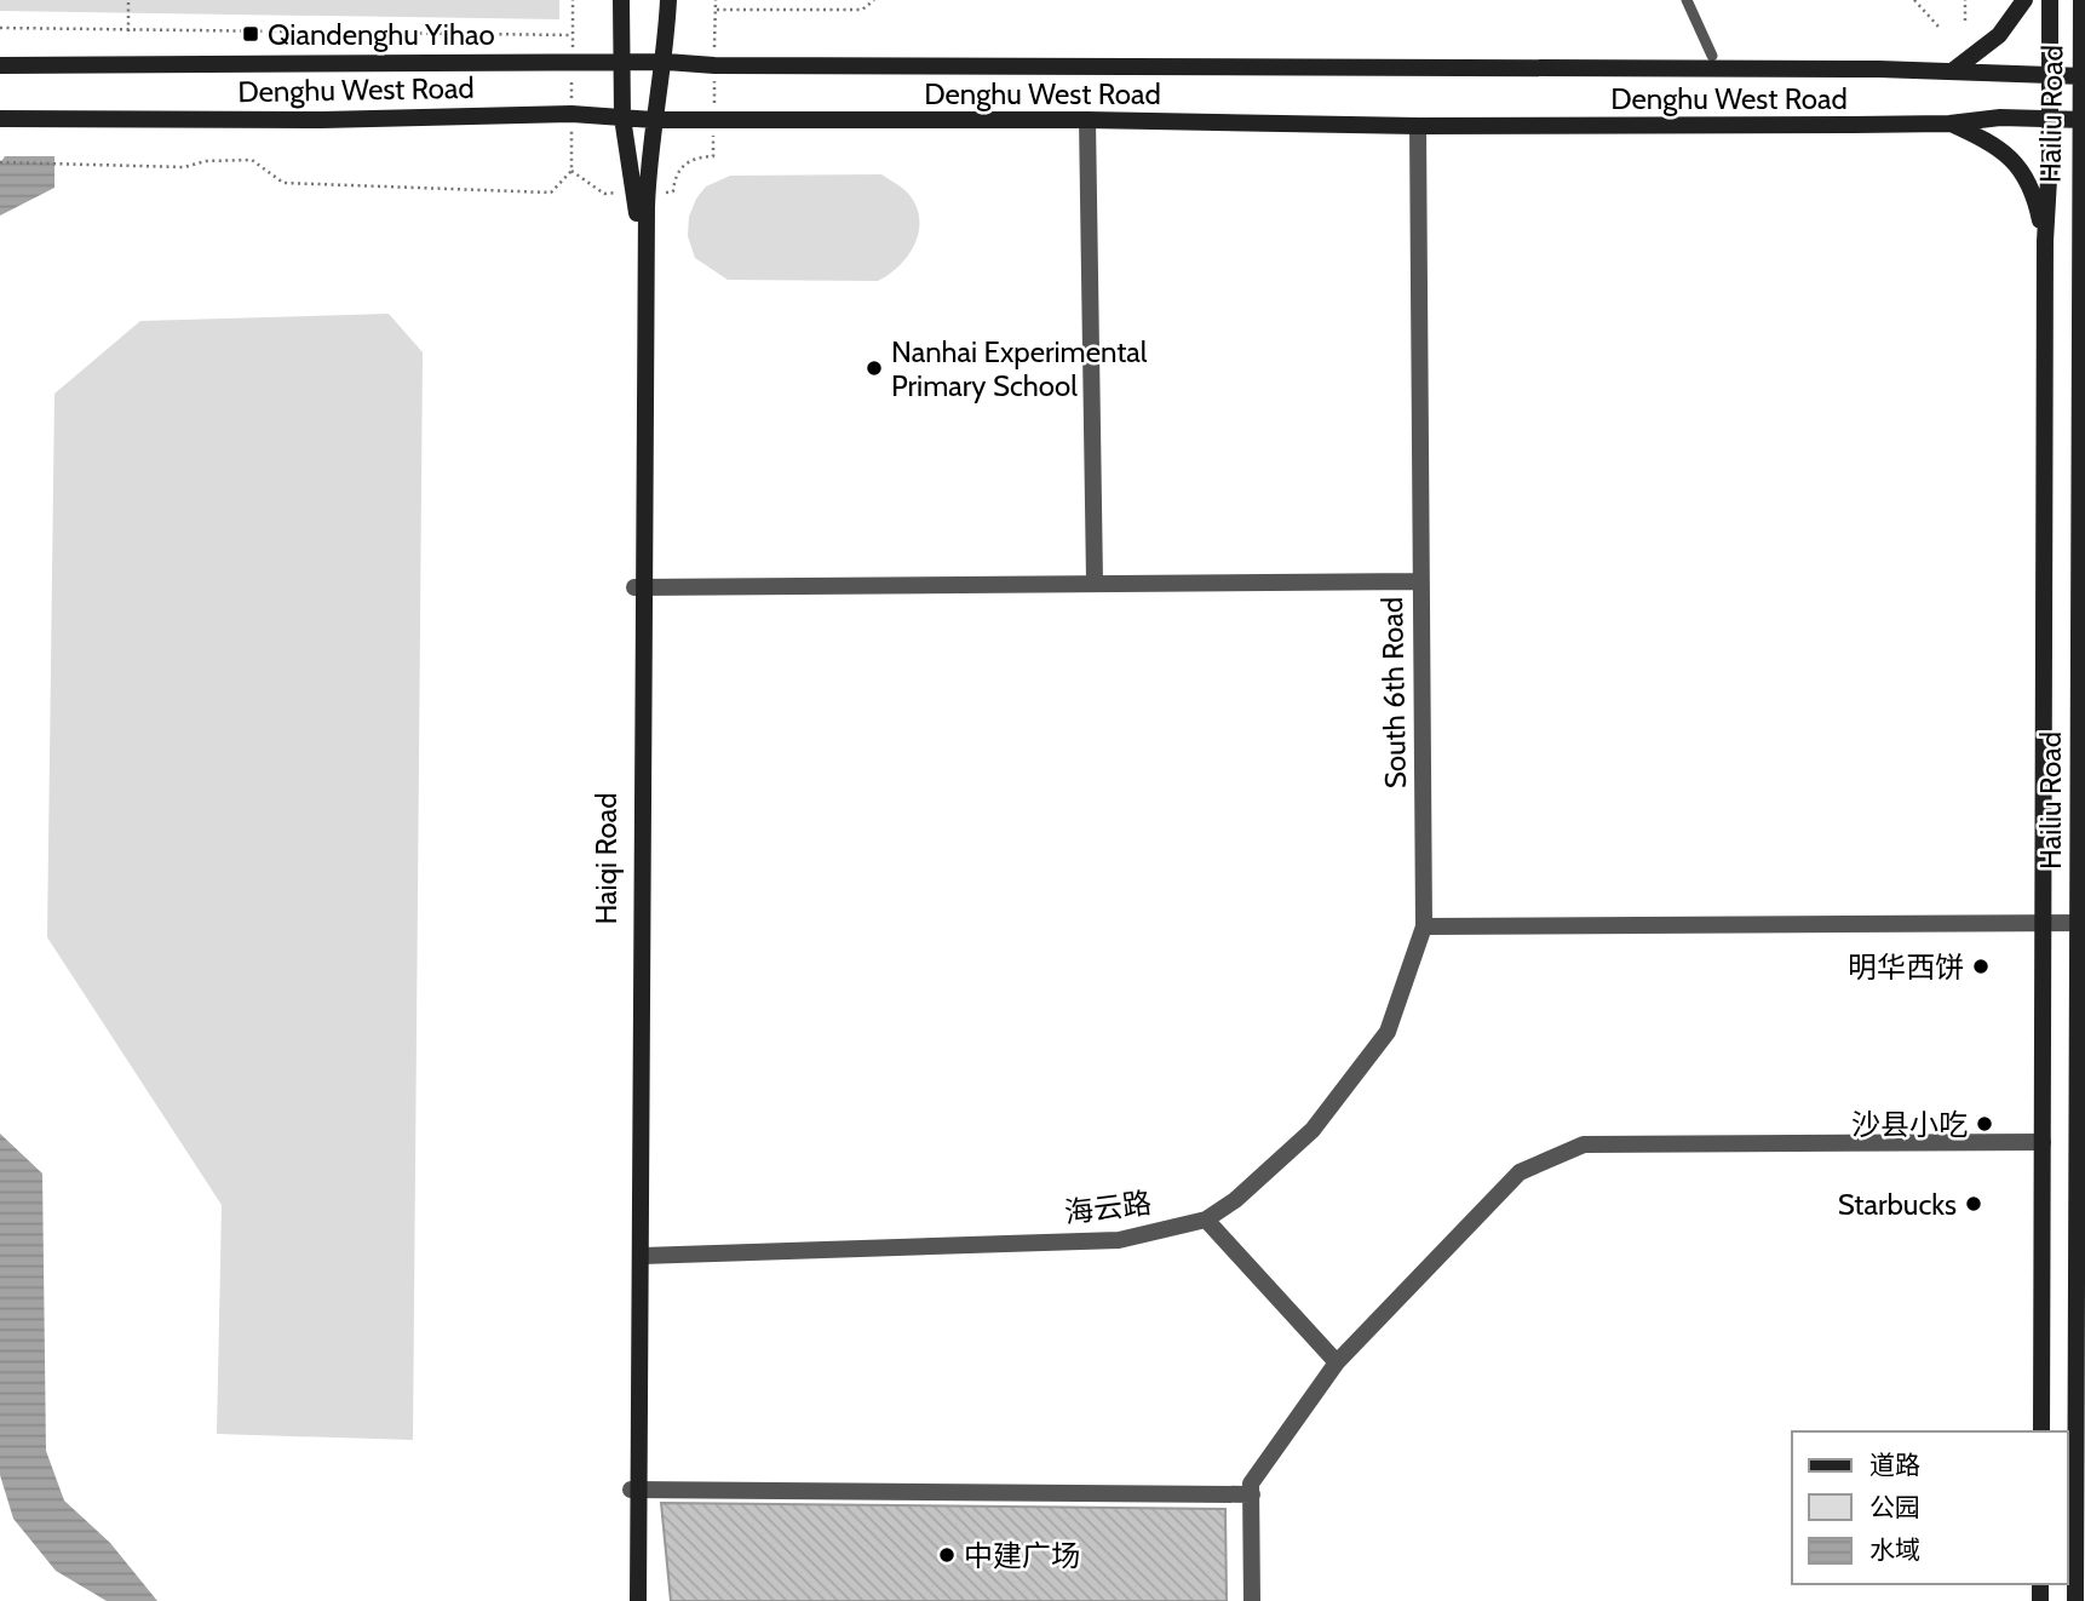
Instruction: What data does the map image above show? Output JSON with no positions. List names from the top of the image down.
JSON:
{
  "streets": {
    "main road": ["Denghu West Road", "Hailiu Road", "Haiqi Road"],
    "street": ["South 6th Road", "海云路"]
  },
  "crossings": [
    ["Denghu West Road", "Hailiu Road"],
    ["Denghu West Road", "Haiqi Road"],
    ["South 6th Road", "Haiqi Road"],
    ["South 6th Road", "海云路"],
    ["Haiqi Road", "海云路"]
  ],
  "places": {
    "transit": ["Qiandenghu Yihao"],
    "other": [
      "Nanhai Experimental Primary School",
      "明华西饼",
      "沙县小吃",
      "Starbucks",
      "中建广场"
    ]
  },
  "legend": ["道路", "公园", "水域"]
}
